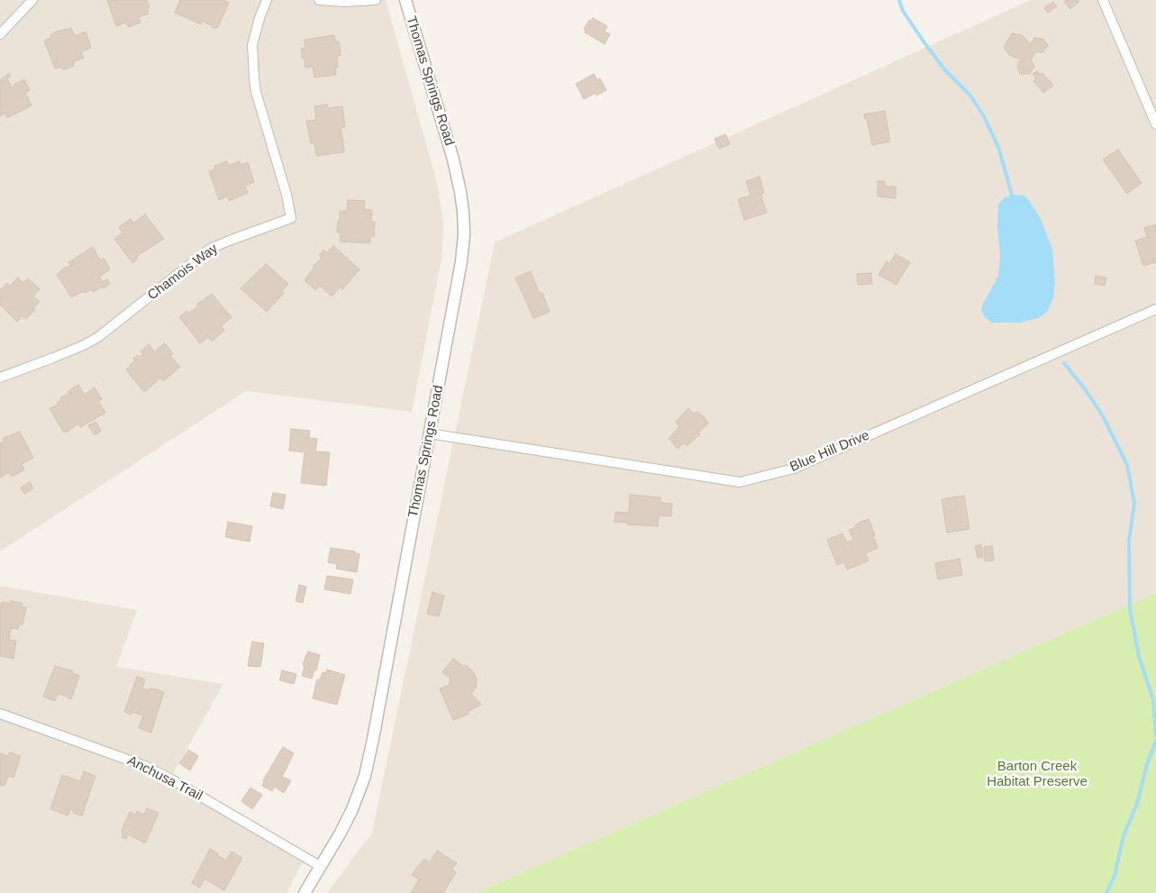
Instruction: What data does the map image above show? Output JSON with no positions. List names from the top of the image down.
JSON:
{
  "streets": {
    "street": [
      "Thomas Springs Road",
      "Chamois Way",
      "Blue Hill Drive",
      "Anchusa Trail"
    ]
  },
  "crossings": [
    ["Thomas Springs Road", "Blue Hill Drive"],
    ["Thomas Springs Road", "Anchusa Trail"]
  ],
  "parks": ["Barton Creek Habitat Preserve"]
}
